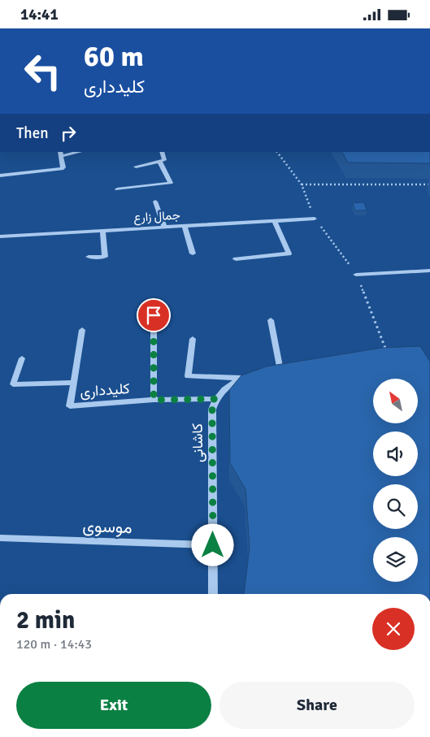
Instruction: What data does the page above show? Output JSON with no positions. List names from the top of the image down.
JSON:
{
  "streets": {
    "street": [
      "جمال زارع",
      "کلیدداری",
      "کاشانی",
      "موسوی"
    ]
  },
  "crossings": [
    ["کلیدداری", "کاشانی"],
    ["کاشانی", "موسوی"]
  ],
  "north": "top left",
  "page": {
    "status": "14:41",
    "turn": ["60 m", "کلیدداری"],
    "then": "Then",
    "heading": ["2 min", "120 m · 14:43"],
    "buttons": ["Exit", "Share"]
  }
}
